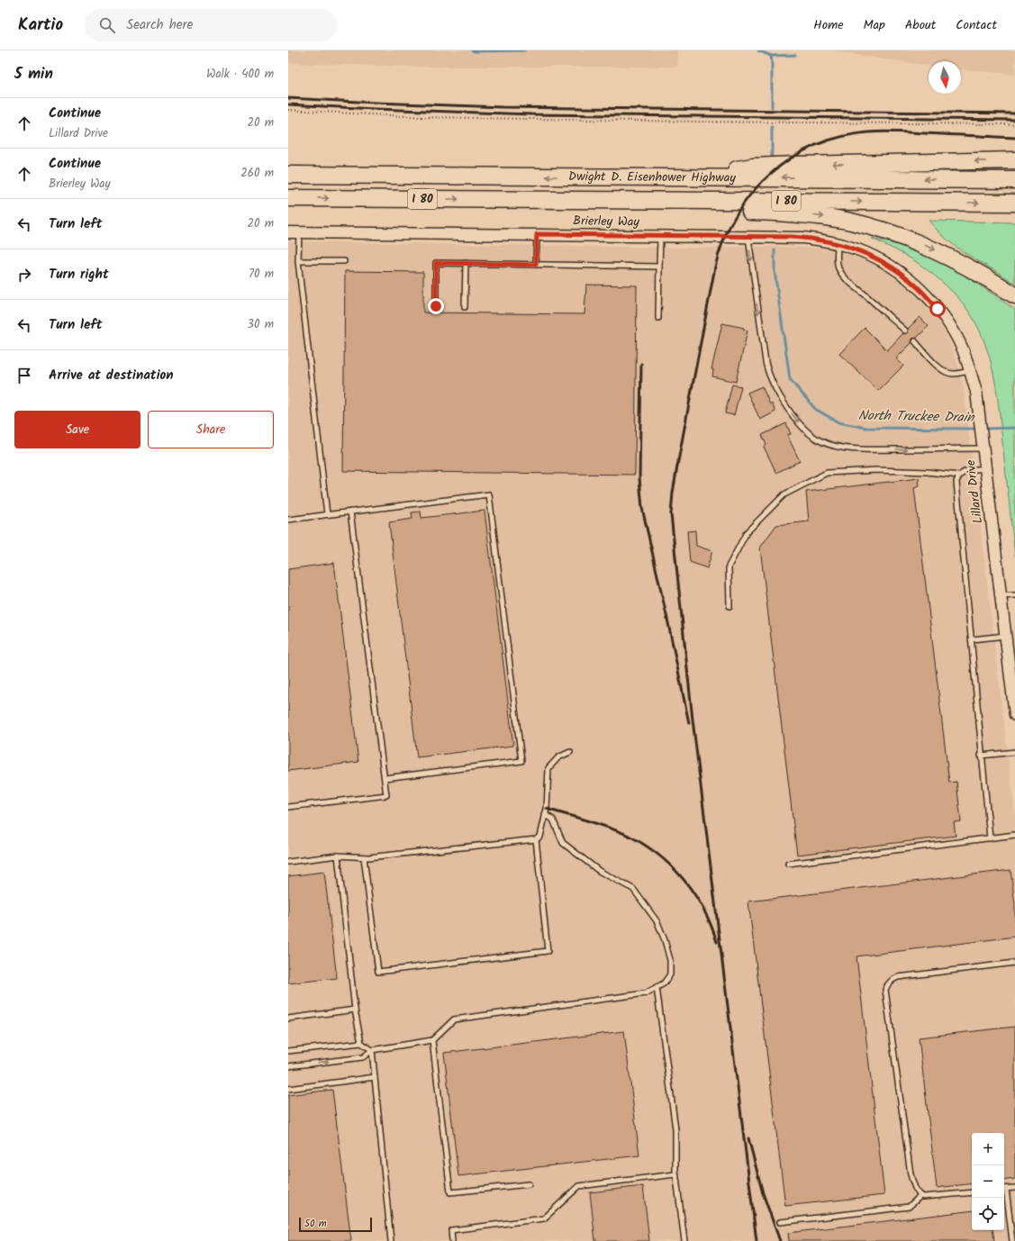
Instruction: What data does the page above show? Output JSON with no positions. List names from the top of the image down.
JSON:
{
  "streets": {
    "highway": ["Dwight D. Eisenhower Highway", "I 80"],
    "street": ["Brierley Way", "Lillard Drive"]
  },
  "crossings": [
    ["Brierley Way", "Lillard Drive"]
  ],
  "water": ["North Truckee Drain"],
  "scale_bar": "50 m",
  "north": "bottom",
  "page": {
    "header": "Kartio",
    "search": "Search here",
    "nav": [
      "Home",
      "Map",
      "About",
      "Contact"
    ],
    "heading": ["5 min", "Walk · 400 m"],
    "list": [
      ["Continue", "Lillard Drive", "20 m"],
      ["Continue", "Brierley Way", "260 m"],
      ["Turn left", "20 m"],
      ["Turn right", "70 m"],
      ["Turn left", "30 m"],
      "Arrive at destination"
    ],
    "buttons": ["Save", "Share"],
    "map_buttons": ["+", "−"],
    "scale": "50 m"
  }
}
